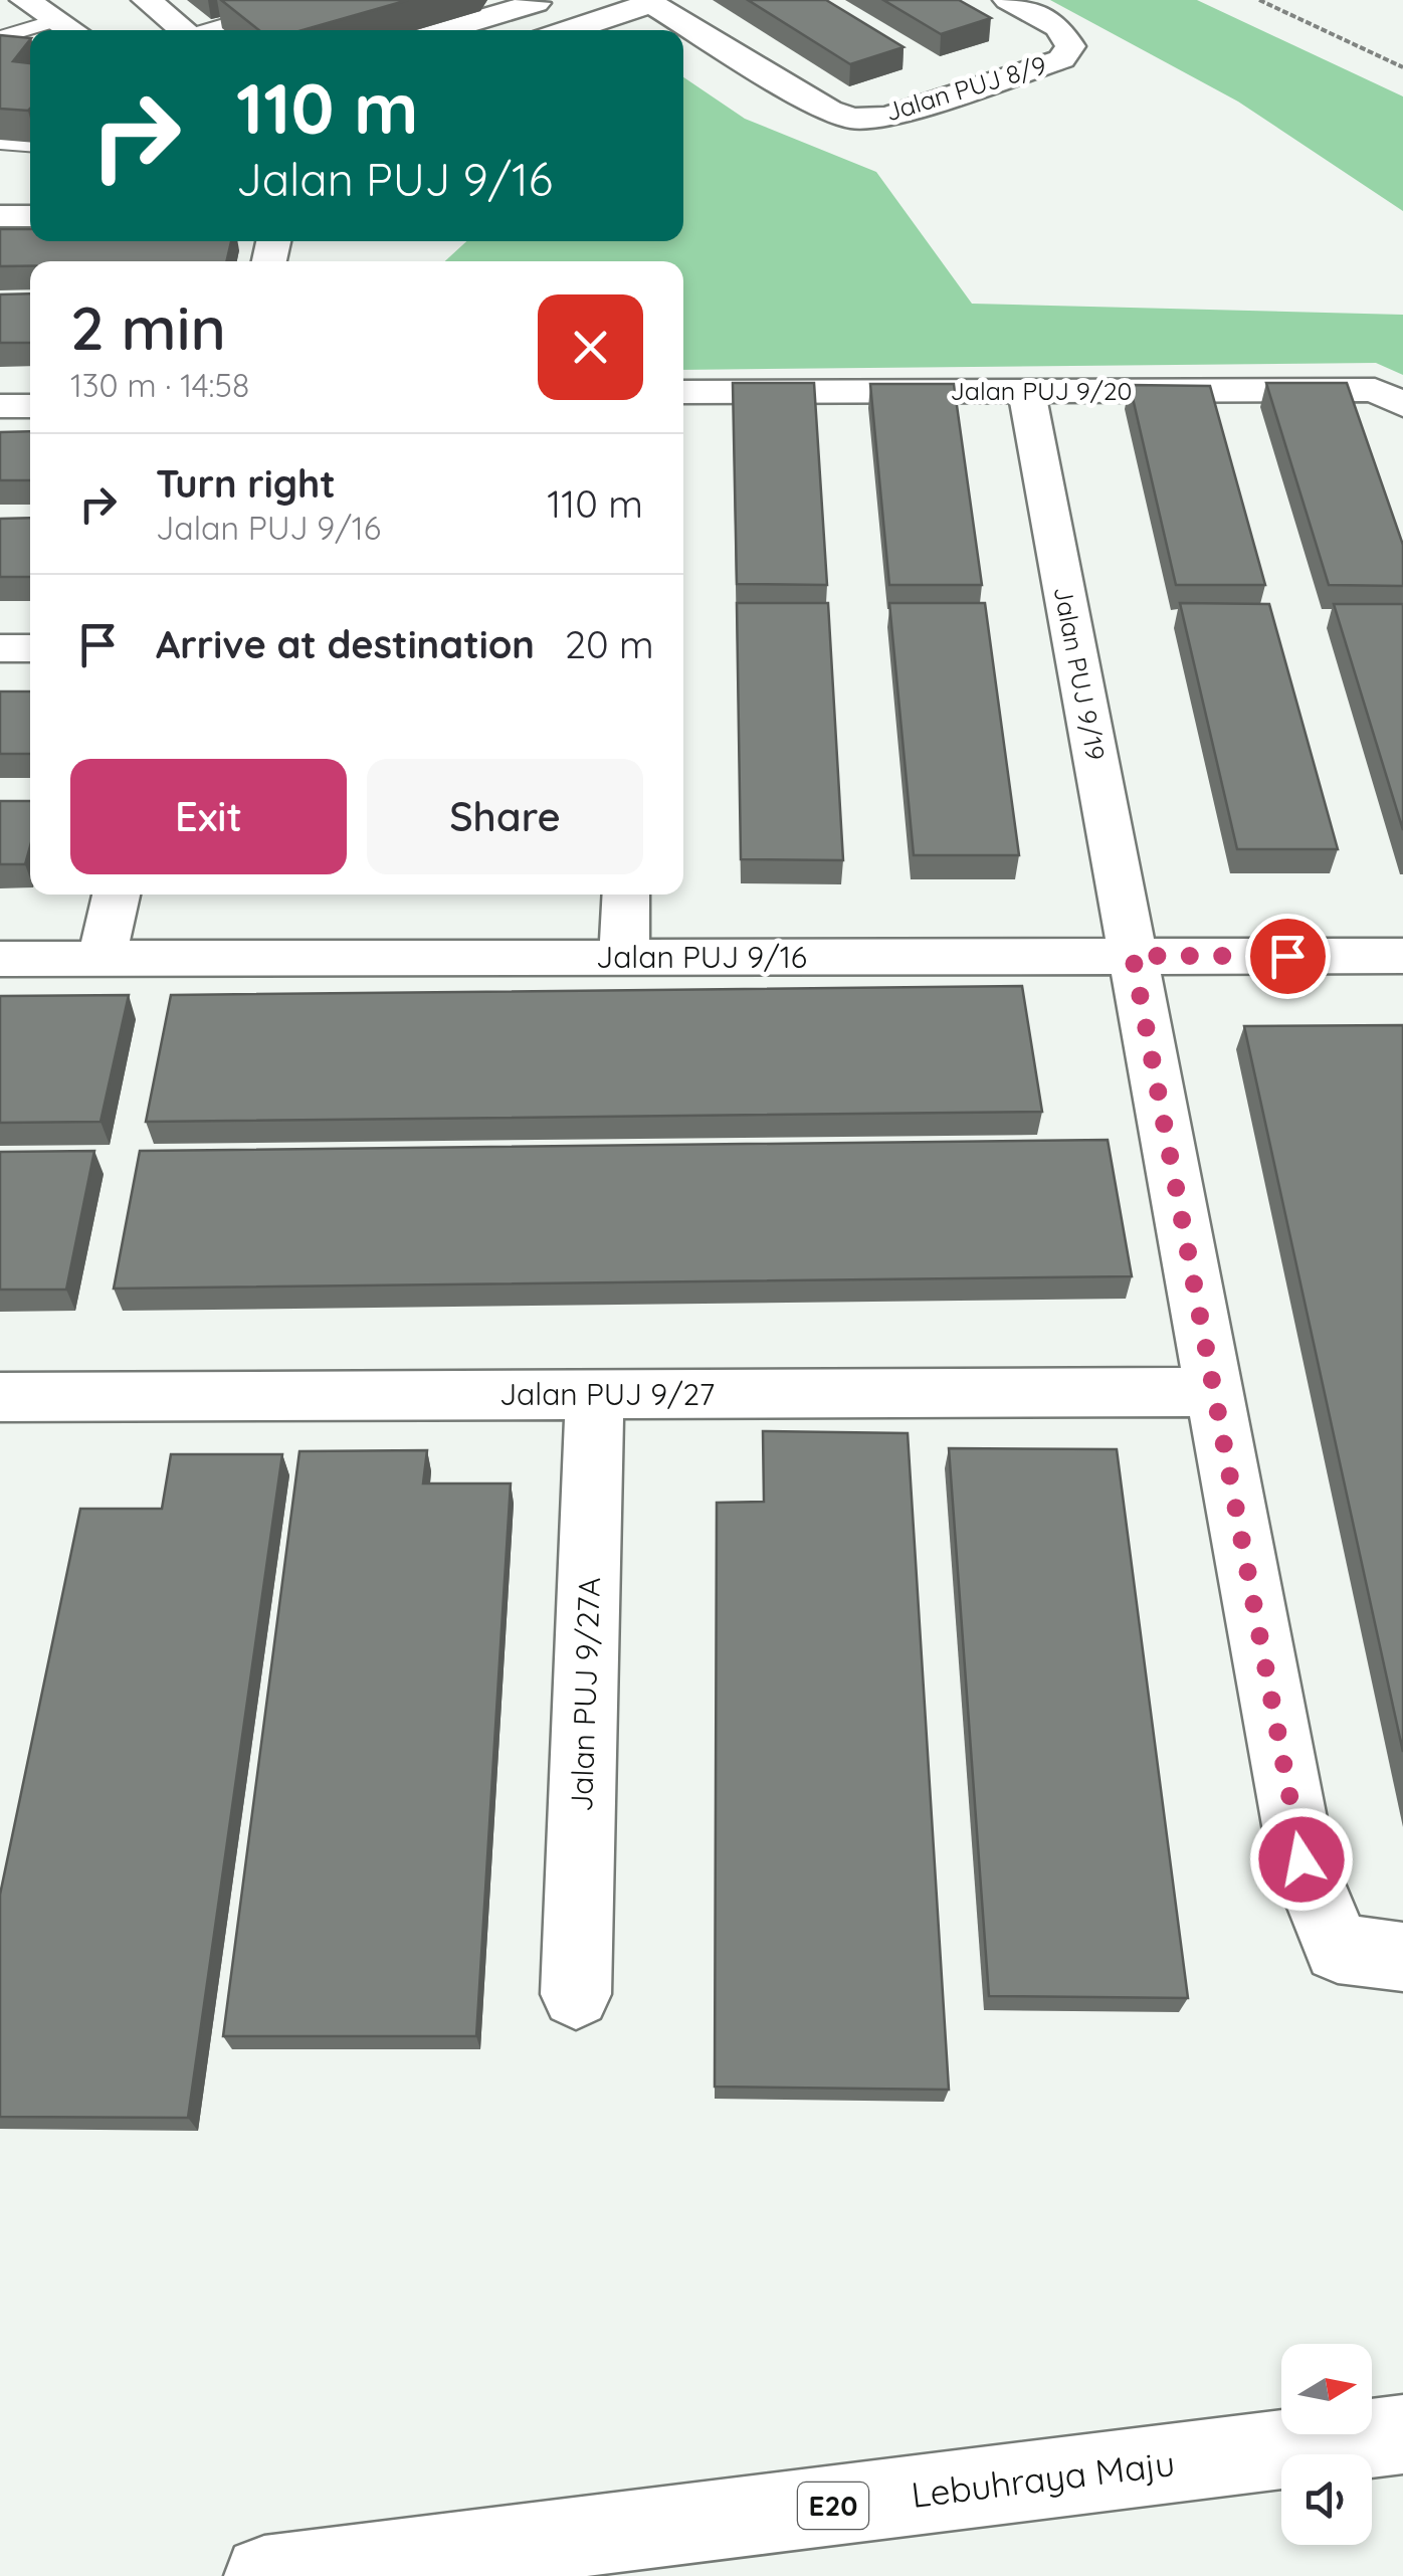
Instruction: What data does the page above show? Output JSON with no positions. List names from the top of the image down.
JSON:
{
  "streets": {
    "main road": [
      "Jalan PUJ 8/9",
      "Jalan PUJ 9/20",
      "Jalan PUJ 9/19",
      "Jalan PUJ 9/16",
      "Jalan PUJ 9/27",
      "Jalan PUJ 9/27A",
      "Lebuhraya Maju",
      "E20"
    ]
  },
  "crossings": [
    ["Jalan PUJ 9/20", "Jalan PUJ 9/19"],
    ["Jalan PUJ 9/19", "Jalan PUJ 9/16"],
    ["Jalan PUJ 9/19", "Jalan PUJ 9/27"],
    ["Jalan PUJ 9/27", "Jalan PUJ 9/27A"]
  ],
  "north": "right",
  "page": {
    "turn": ["110 m", "Jalan PUJ 9/16"],
    "heading": ["2 min", "130 m · 14:58"],
    "list": [
      {
        "name": "Turn right",
        "note": "Jalan PUJ 9/16",
        "value": "110 m"
      },
      {
        "name": "Arrive at destination",
        "value": "20 m"
      }
    ],
    "buttons": ["Exit", "Share"]
  }
}
